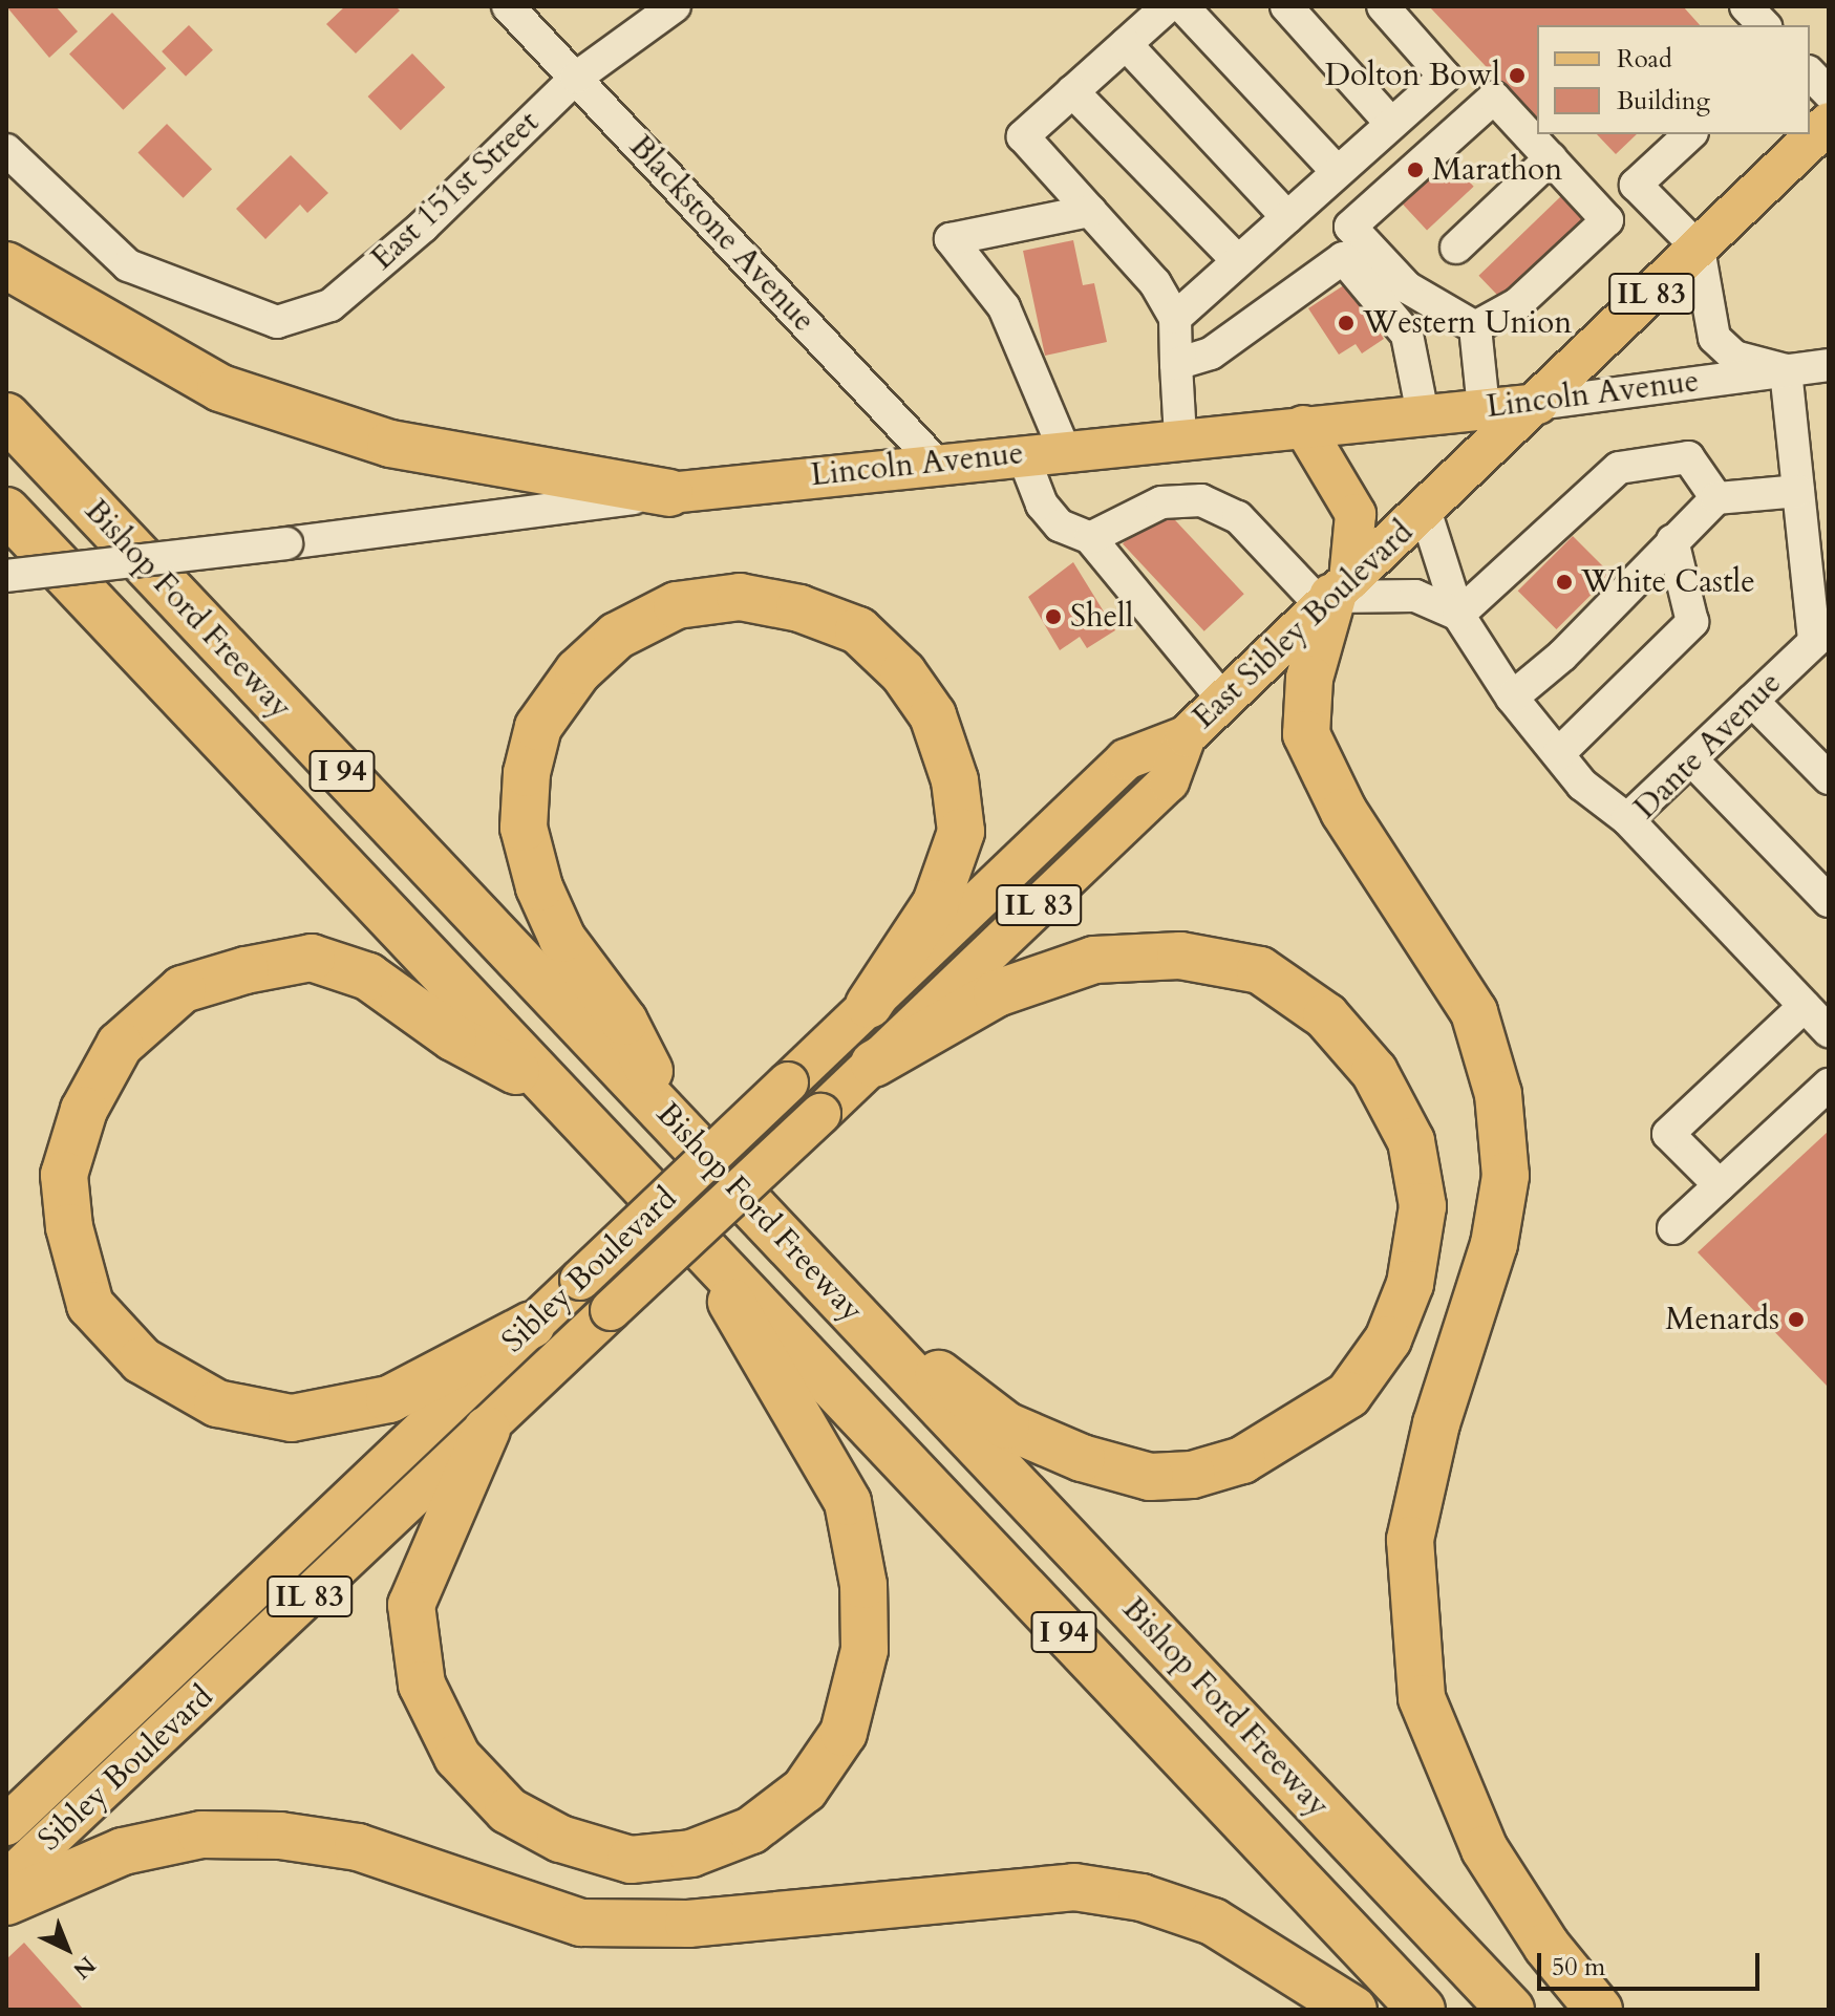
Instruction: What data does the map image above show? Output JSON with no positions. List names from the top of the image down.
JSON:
{
  "streets": {
    "highway": ["Bishop Ford Freeway", "I 94"],
    "main road": [
      "IL 83",
      "Lincoln Avenue",
      "East Sibley Boulevard",
      "Sibley Boulevard"
    ],
    "street": ["East 151st Street", "Blackstone Avenue", "Dante Avenue"]
  },
  "crossings": [
    ["East 151st Street", "Blackstone Avenue"],
    ["Blackstone Avenue", "Lincoln Avenue"],
    ["Lincoln Avenue", "East Sibley Boulevard"],
    ["Lincoln Avenue", "Dante Avenue"],
    ["East Sibley Boulevard", "Sibley Boulevard"]
  ],
  "places": [
    "Dolton Bowl",
    "Marathon",
    "Western Union",
    "White Castle",
    "Shell",
    "Menards"
  ],
  "legend": ["Road", "Building"],
  "scale_bar": "50 m",
  "north": "bottom right"
}
